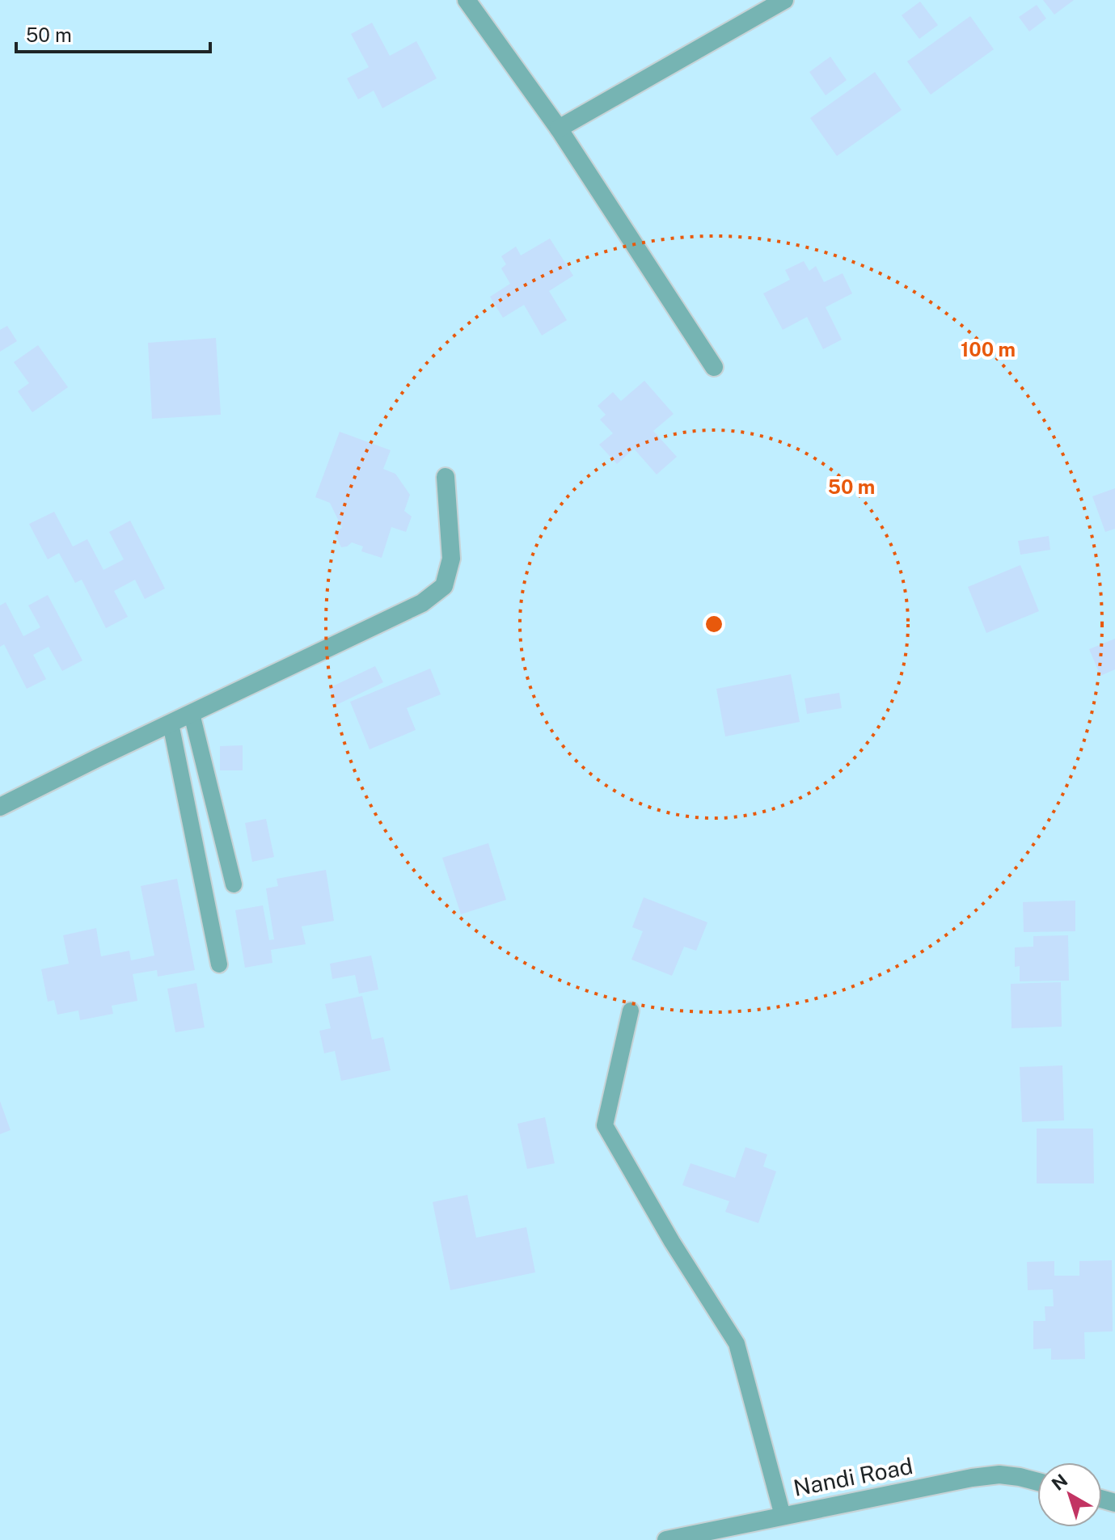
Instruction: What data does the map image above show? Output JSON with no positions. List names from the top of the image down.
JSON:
{
  "streets": {
    "street": ["Nandi Road"]
  },
  "scale_bar": "50 m",
  "north": "top left",
  "rings": ["100 m", "50 m"]
}
